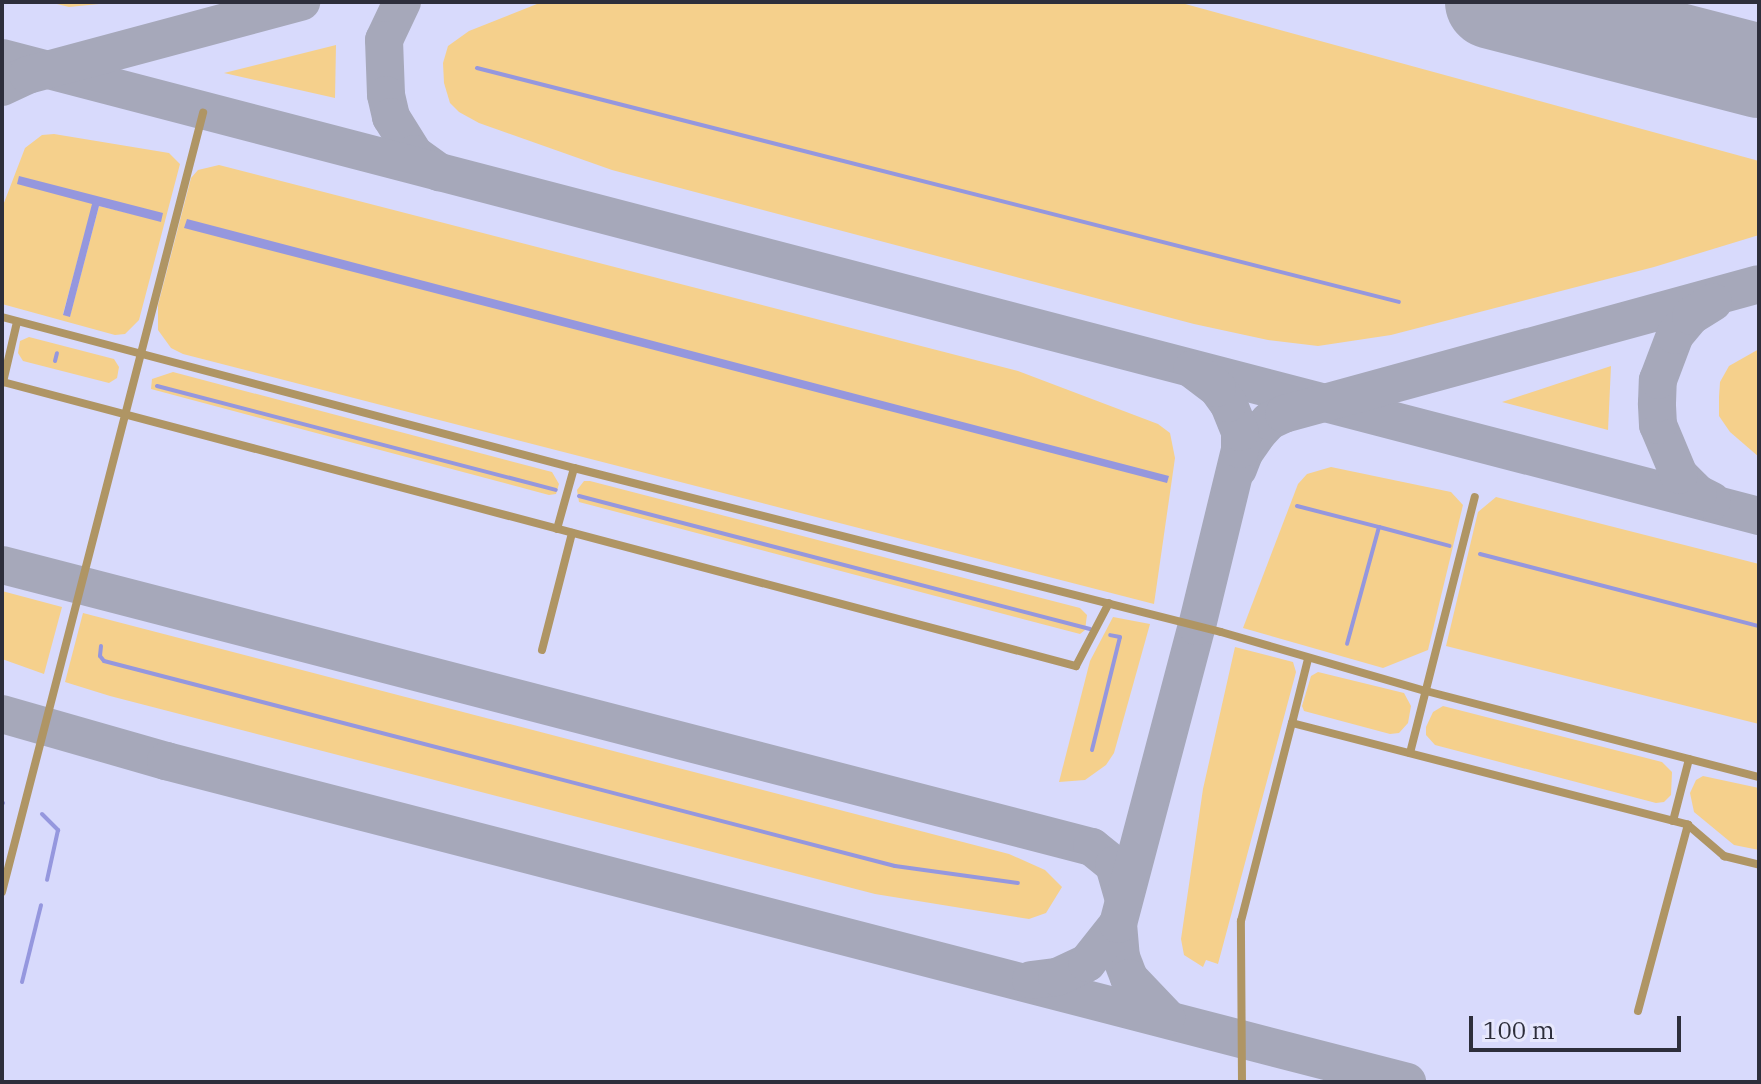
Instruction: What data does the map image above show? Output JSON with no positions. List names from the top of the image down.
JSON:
{
  "scale_bar": "100 m"
}
